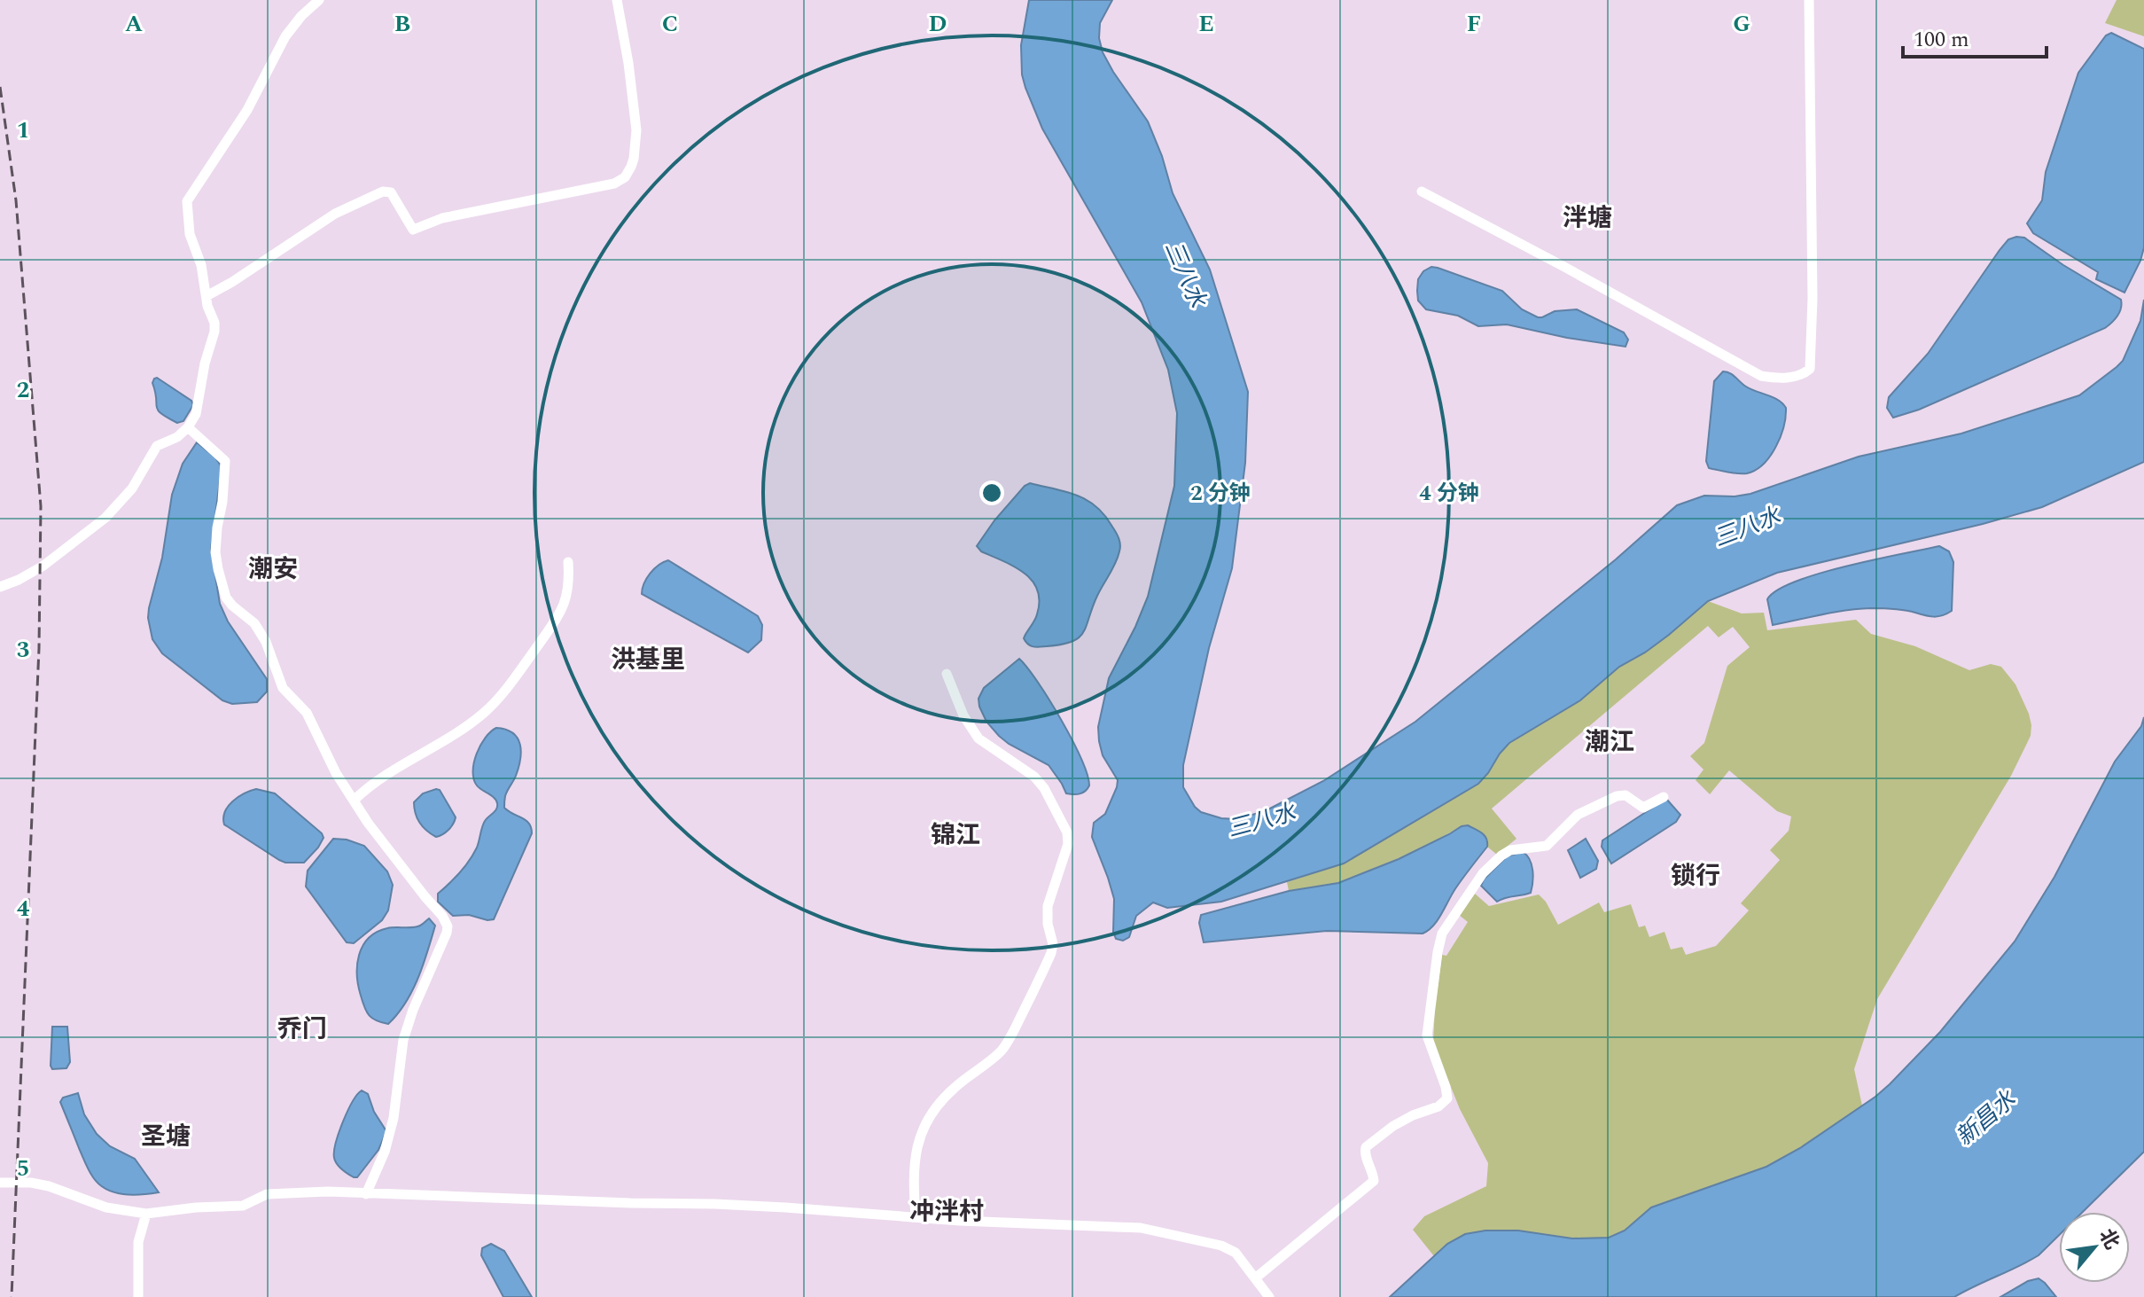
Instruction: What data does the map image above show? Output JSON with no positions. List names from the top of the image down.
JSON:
{
  "districts": [
    "泮塘",
    "潮安",
    "洪基里",
    "潮江",
    "锦江",
    "锁行",
    "乔门",
    "圣塘",
    "冲泮村"
  ],
  "water": ["三八水", "新昌水"],
  "scale_bar": "100 m",
  "north": "top right",
  "grid": {
    "columns": [
      "A",
      "B",
      "C",
      "D",
      "E",
      "F",
      "G"
    ],
    "rows": [
      "1",
      "2",
      "3",
      "4",
      "5"
    ]
  },
  "rings": ["2 分钟", "4 分钟"]
}
